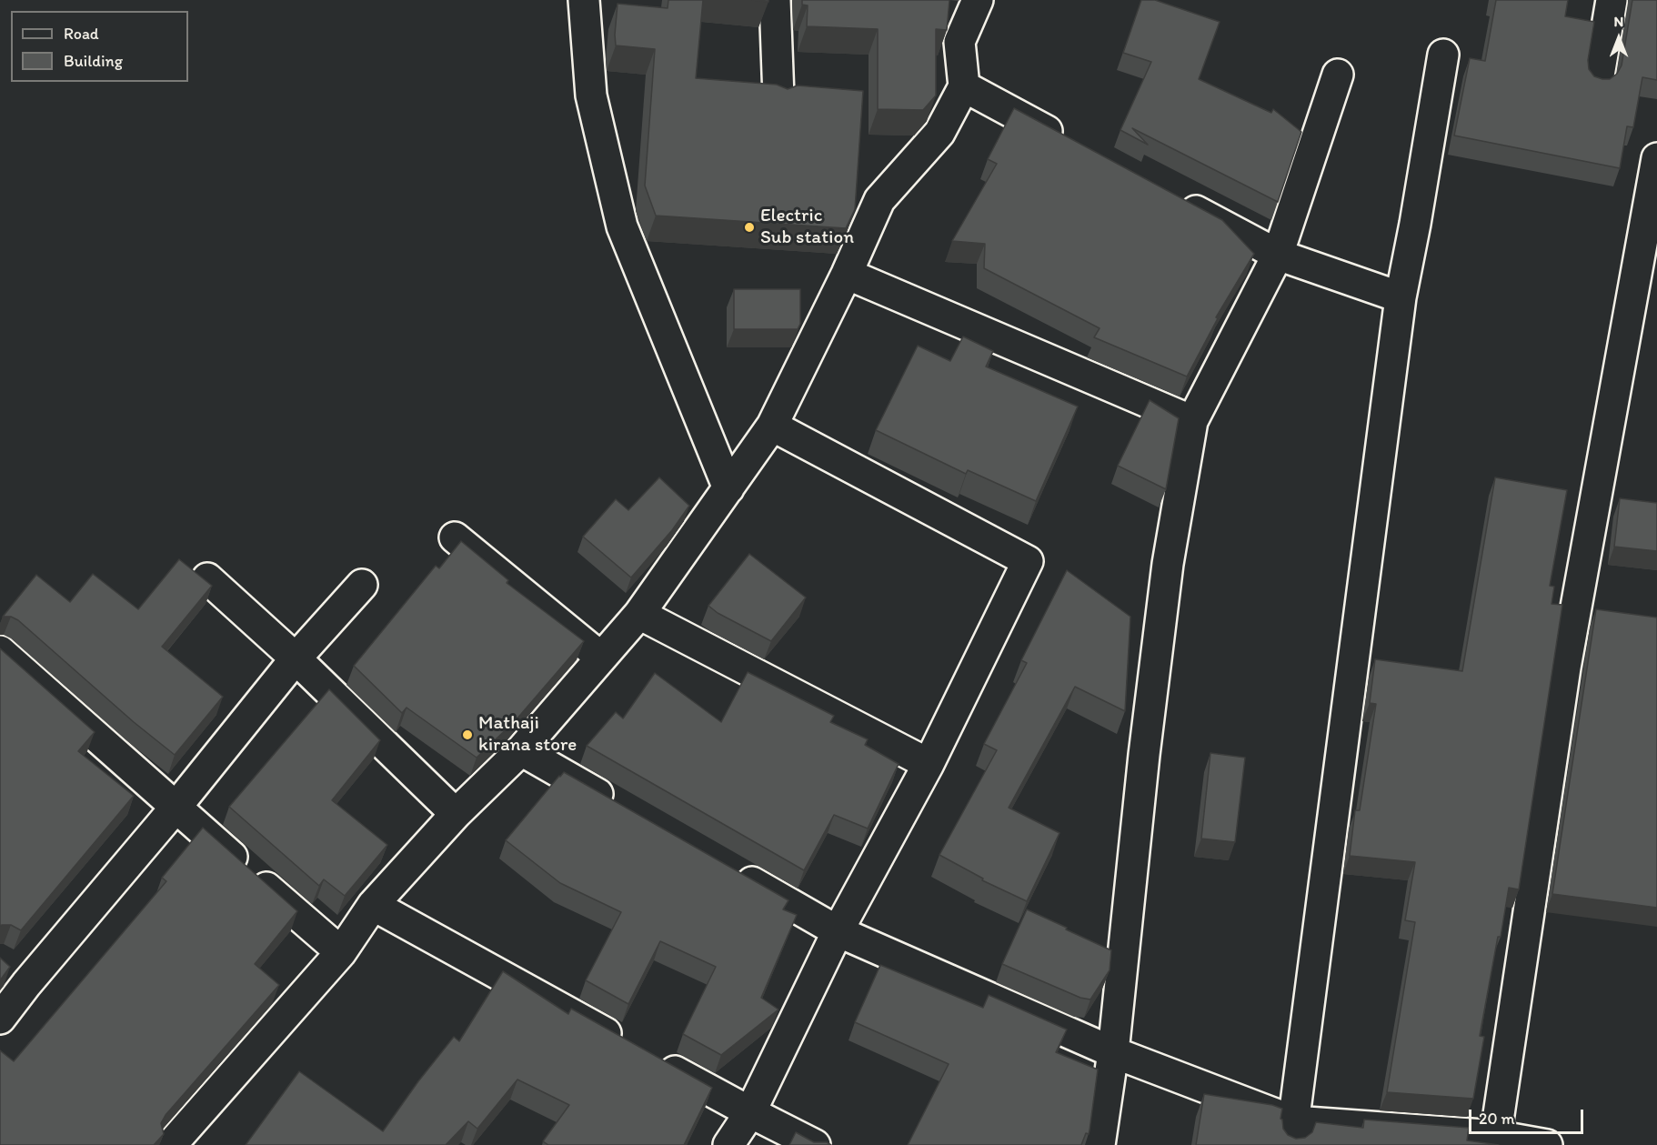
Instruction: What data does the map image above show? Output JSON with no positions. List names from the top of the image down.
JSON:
{
  "places": ["Electric Sub station", "Mathaji kirana store"],
  "legend": ["Road", "Building"],
  "scale_bar": "20 m",
  "north": "top"
}
